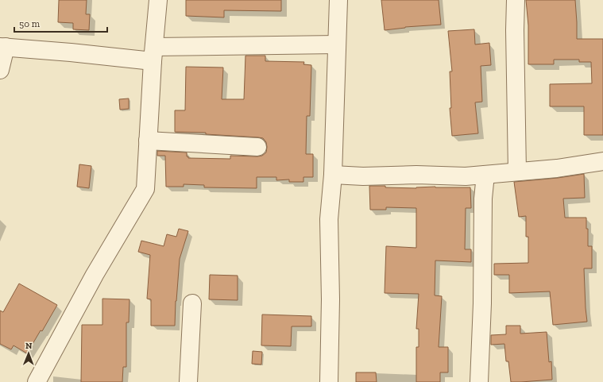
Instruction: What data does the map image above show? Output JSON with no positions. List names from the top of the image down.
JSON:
{
  "scale_bar": "50 m",
  "north": "top"
}
